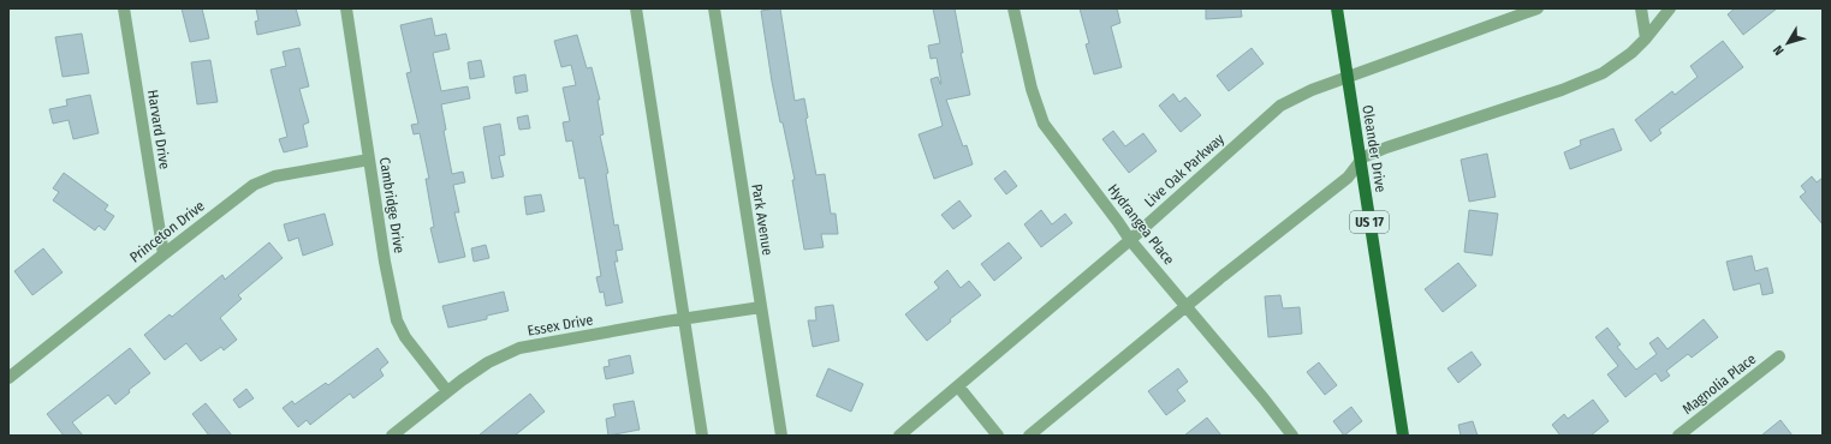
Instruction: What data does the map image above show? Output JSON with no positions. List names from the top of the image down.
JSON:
{
  "streets": {
    "main road": ["Oleander Drive", "US 17"],
    "street": [
      "Harvard Drive",
      "Live Oak Parkway",
      "Cambridge Drive",
      "Park Avenue",
      "Hydrangea Place",
      "Princeton Drive",
      "Essex Drive",
      "Magnolia Place"
    ]
  },
  "crossings": [
    ["Harvard Drive", "Princeton Drive"],
    ["Oleander Drive", "Live Oak Parkway"],
    ["Live Oak Parkway", "Hydrangea Place"],
    ["Cambridge Drive", "Princeton Drive"],
    ["Cambridge Drive", "Essex Drive"],
    ["Park Avenue", "Essex Drive"]
  ],
  "north": "bottom left"
}
